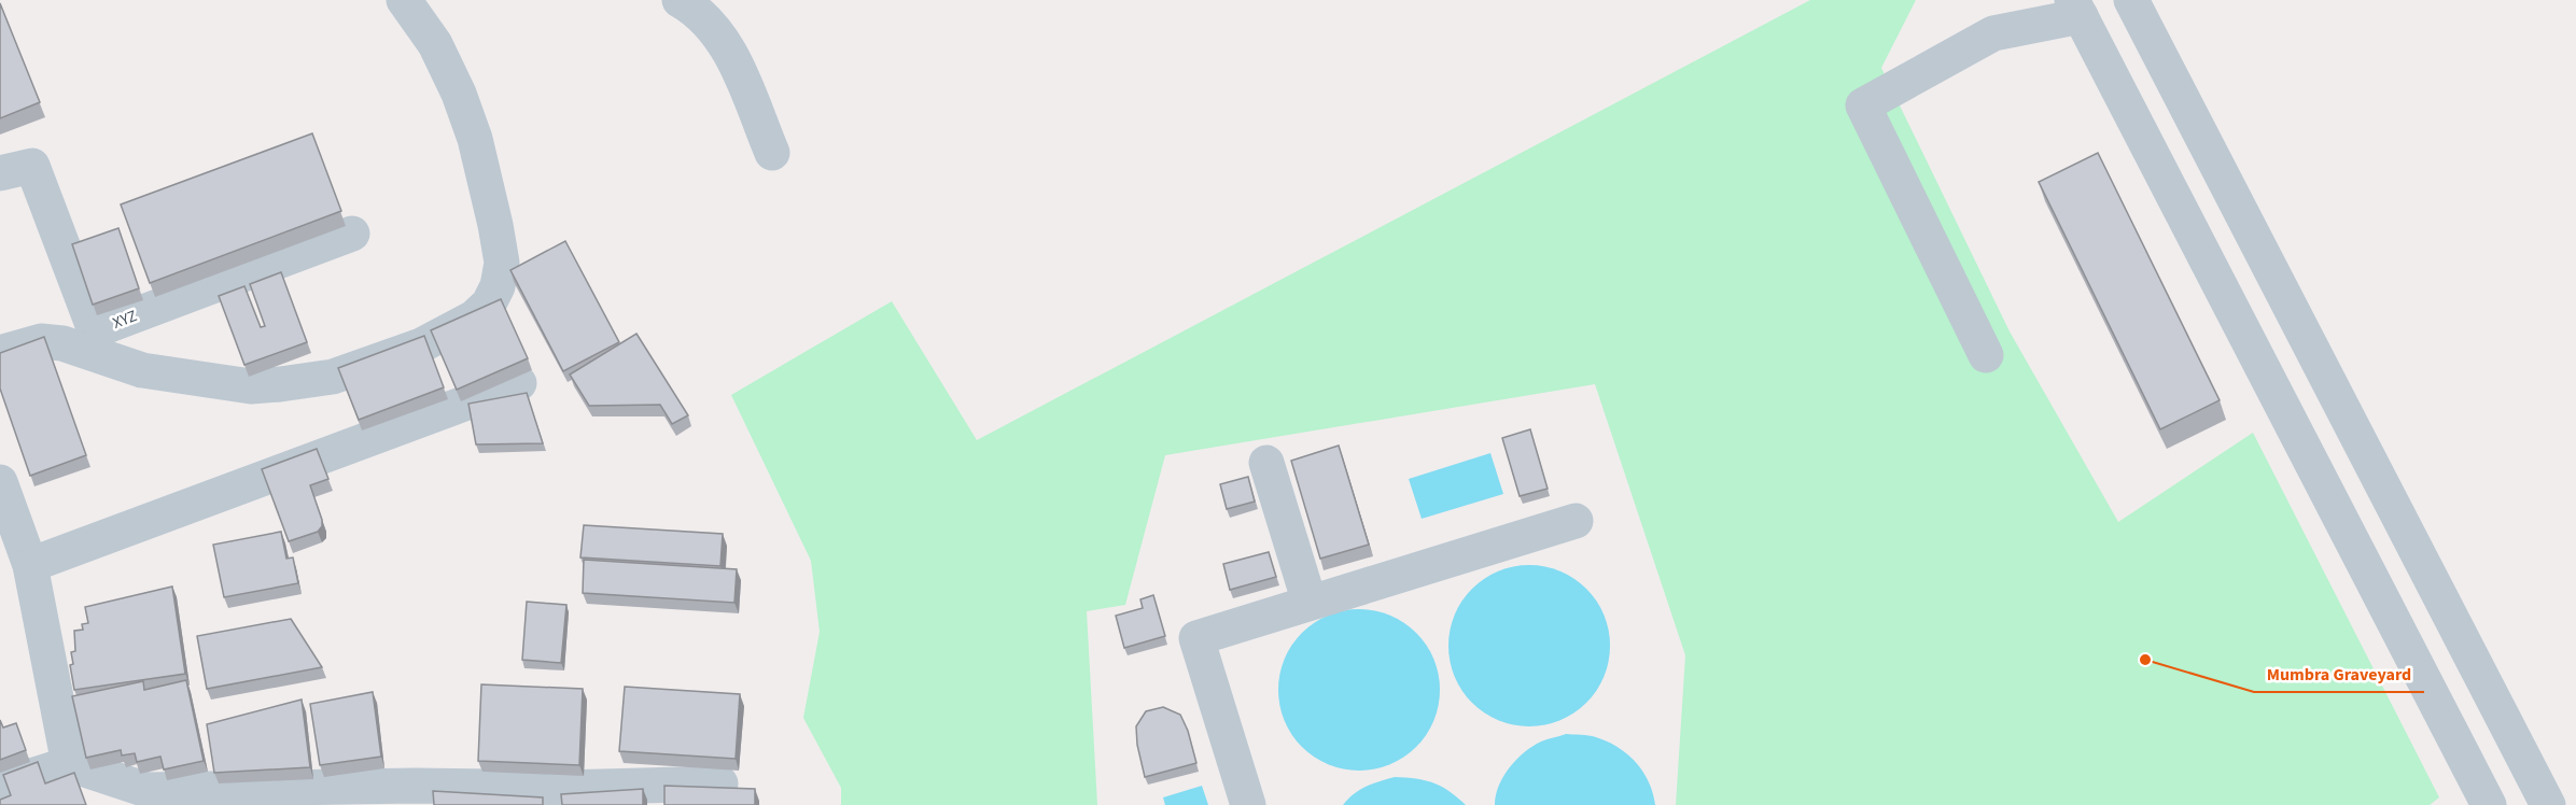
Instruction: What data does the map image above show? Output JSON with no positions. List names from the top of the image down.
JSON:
{
  "streets": {
    "street": ["XYZ"]
  },
  "places": ["Mumbra Graveyard"]
}
